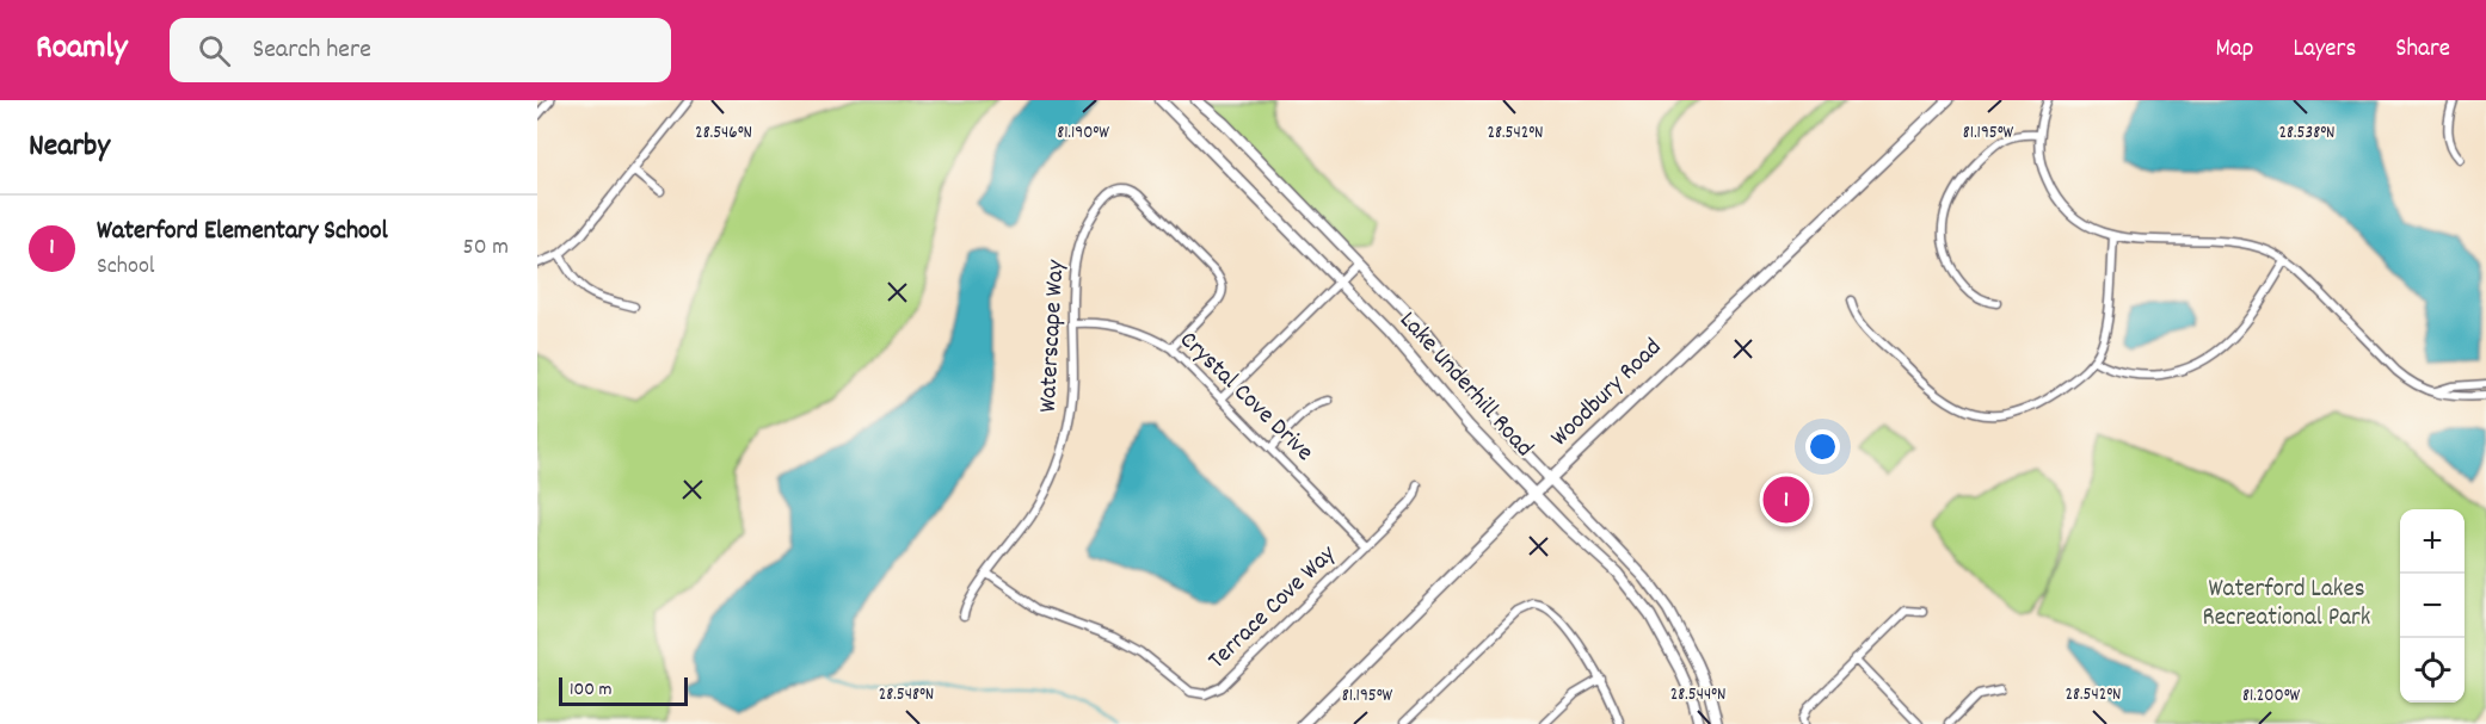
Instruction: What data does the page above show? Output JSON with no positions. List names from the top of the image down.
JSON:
{
  "streets": {
    "street": [
      "Waterscape Way",
      "Lake Underhill Road",
      "Woodbury Road",
      "Crystal Cove Drive",
      "Terrace Cove Way"
    ]
  },
  "crossings": [
    ["Waterscape Way", "Crystal Cove Drive"],
    ["Waterscape Way", "Terrace Cove Way"],
    ["Lake Underhill Road", "Woodbury Road"],
    ["Crystal Cove Drive", "Terrace Cove Way"]
  ],
  "parks": ["Waterford Lakes Recreational Park"],
  "scale_bar": "100 m",
  "page": {
    "header": "Roamly",
    "search": "Search here",
    "nav": ["Map", "Layers", "Share"],
    "heading": "Nearby",
    "list": [
      {
        "mark": "1",
        "name": "Waterford Elementary School",
        "note": "School",
        "value": "50 m"
      }
    ],
    "pins": "1",
    "map_buttons": ["+", "−"],
    "scale": "100 m"
  },
  "coordinates": [
    "81.190°W",
    "81.195°W",
    "28.546°N",
    "28.542°N",
    "28.538°N",
    "28.548°N",
    "28.544°N",
    "81.200°W"
  ]
}
